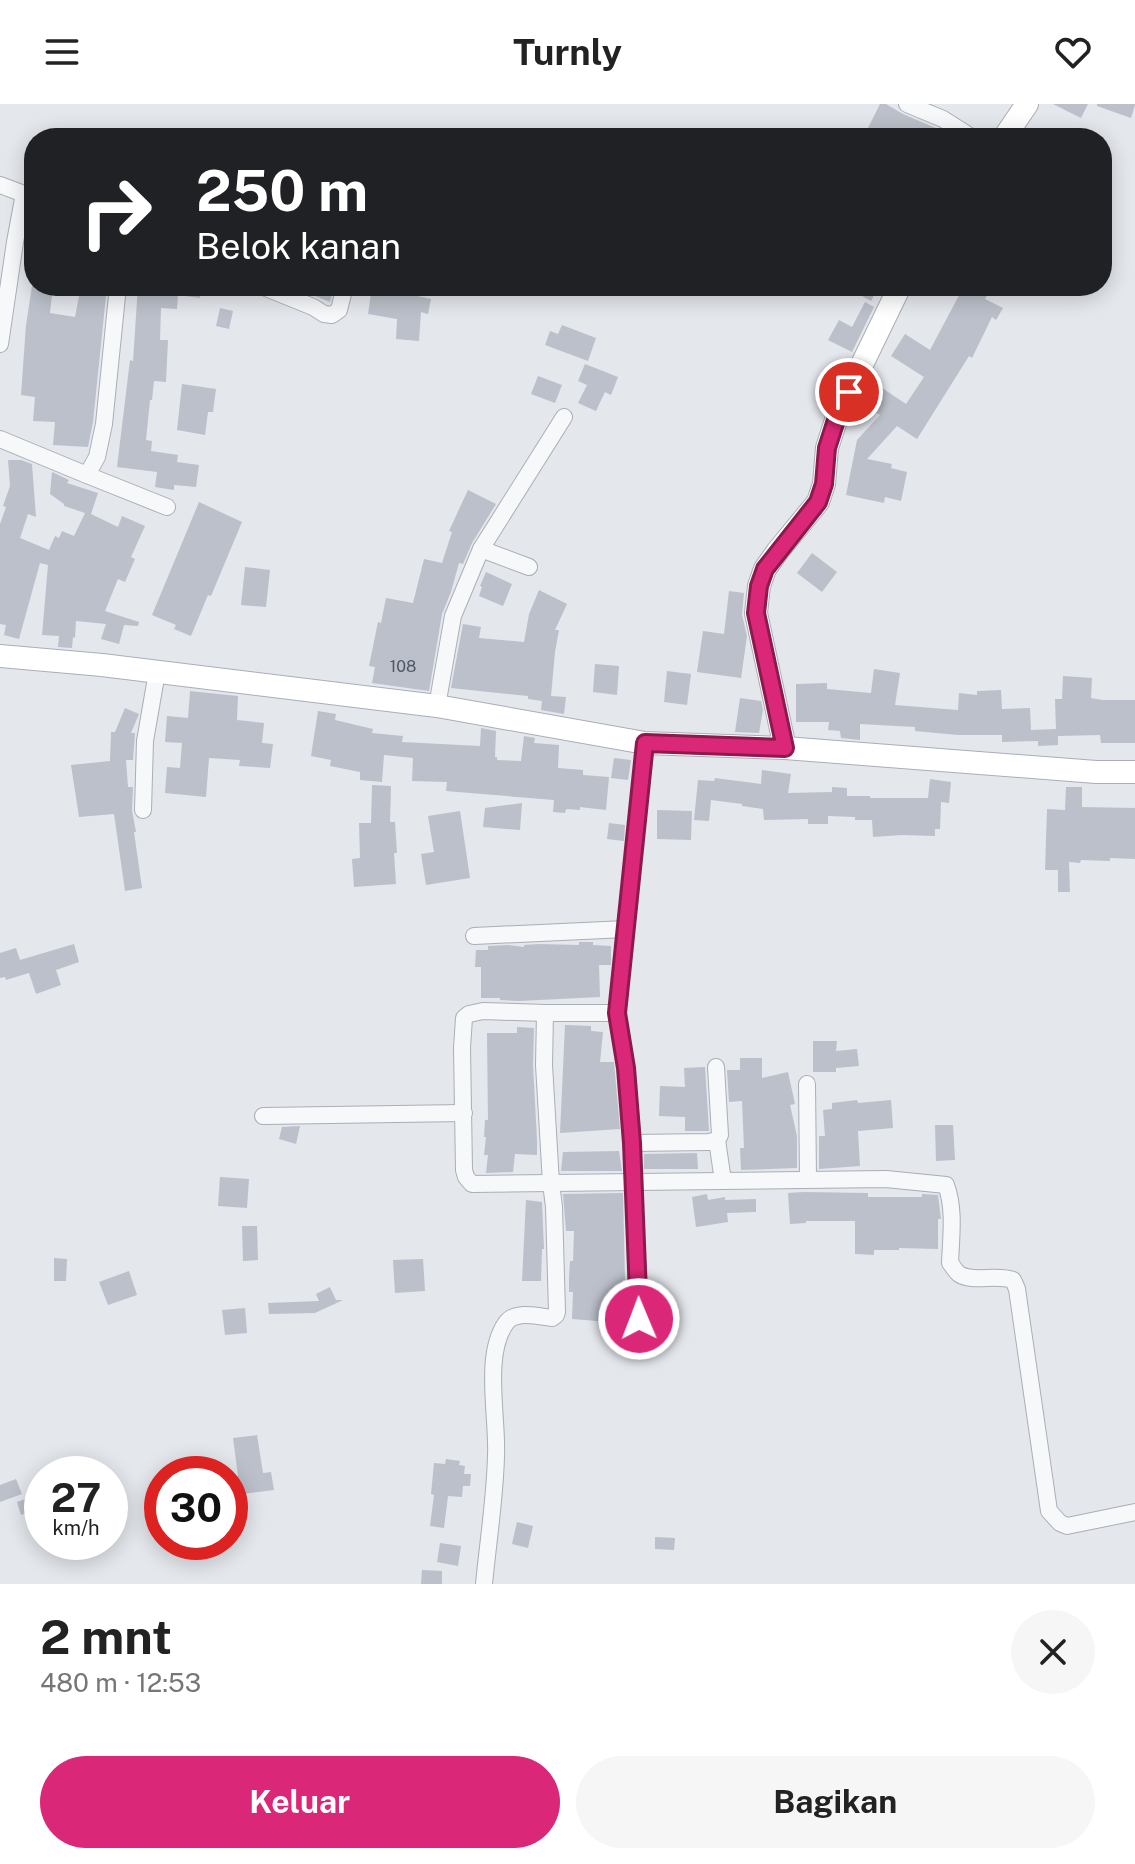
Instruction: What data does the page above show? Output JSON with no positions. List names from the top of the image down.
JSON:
{
  "house_numbers": ["108"],
  "page": {
    "header": "Turnly",
    "turn": ["250 m", "Belok kanan"],
    "speed": "27 km/h",
    "limit": "30",
    "heading": ["2 mnt", "480 m · 12:53"],
    "buttons": ["Keluar", "Bagikan"]
  }
}
